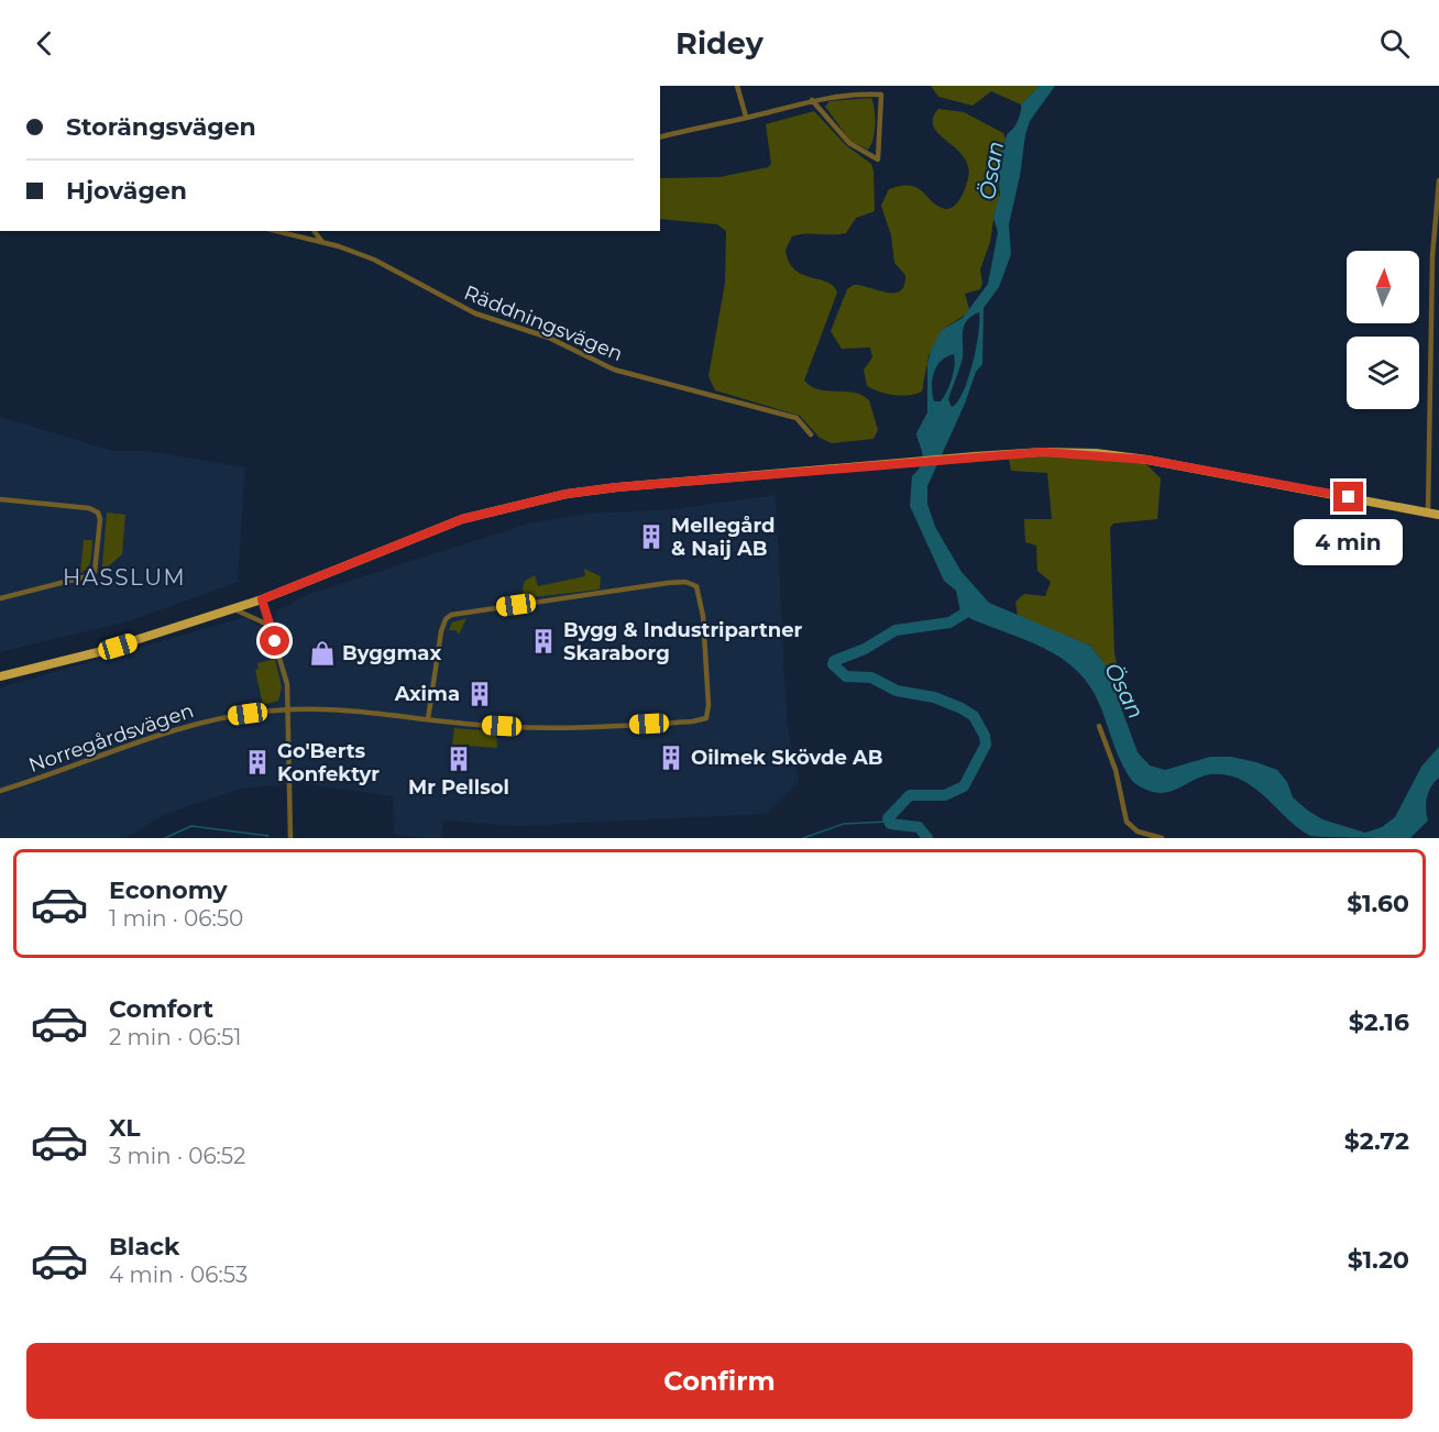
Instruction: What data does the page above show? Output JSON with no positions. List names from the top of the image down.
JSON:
{
  "streets": {
    "street": ["Räddningsvägen", "Norregårdsvägen"]
  },
  "districts": ["HASSLUM"],
  "water": ["Ösan"],
  "places": {
    "building": [
      "Mellegård & Naij AB",
      "Bygg & Industripartner Skaraborg",
      "Axima",
      "Oilmek Skövde AB",
      "Mr Pellsol",
      "Go'Berts Konfektyr"
    ],
    "shop": ["Byggmax"]
  },
  "north": "top",
  "page": {
    "header": "Ridey",
    "banner": ["Storängsvägen", "Hjovägen"],
    "bubble": "4 min",
    "list": [
      {
        "name": "Economy",
        "note": "1 min · 06:50",
        "value": "$1.60"
      },
      {
        "name": "Comfort",
        "note": "2 min · 06:51",
        "value": "$2.16"
      },
      {
        "name": "XL",
        "note": "3 min · 06:52",
        "value": "$2.72"
      },
      {
        "name": "Black",
        "note": "4 min · 06:53",
        "value": "$1.20"
      }
    ],
    "buttons": "Confirm"
  }
}
